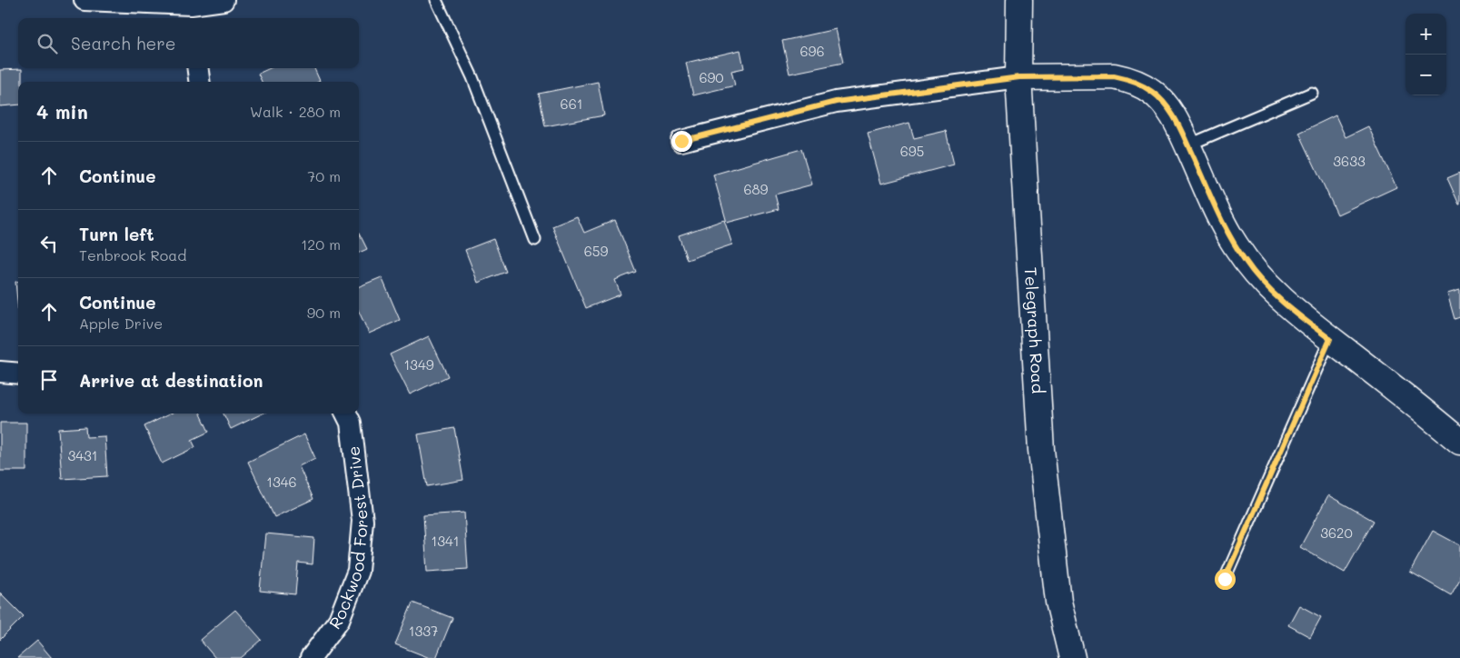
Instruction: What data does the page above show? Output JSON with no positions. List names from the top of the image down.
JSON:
{
  "streets": {
    "main road": ["Telegraph Road"],
    "street": ["Rockwood Forest Drive"]
  },
  "house_numbers": [
    "696",
    "690",
    "661",
    "695",
    "3633",
    "689",
    "659",
    "1349",
    "3431",
    "1346",
    "3620",
    "1341",
    "1337"
  ],
  "page": {
    "map_buttons": ["+", "−"],
    "search": "Search here",
    "heading": ["4 min", "Walk · 280 m"],
    "list": [
      ["Continue", "70 m"],
      ["Turn left", "Tenbrook Road", "120 m"],
      ["Continue", "Apple Drive", "90 m"],
      "Arrive at destination"
    ]
  }
}
